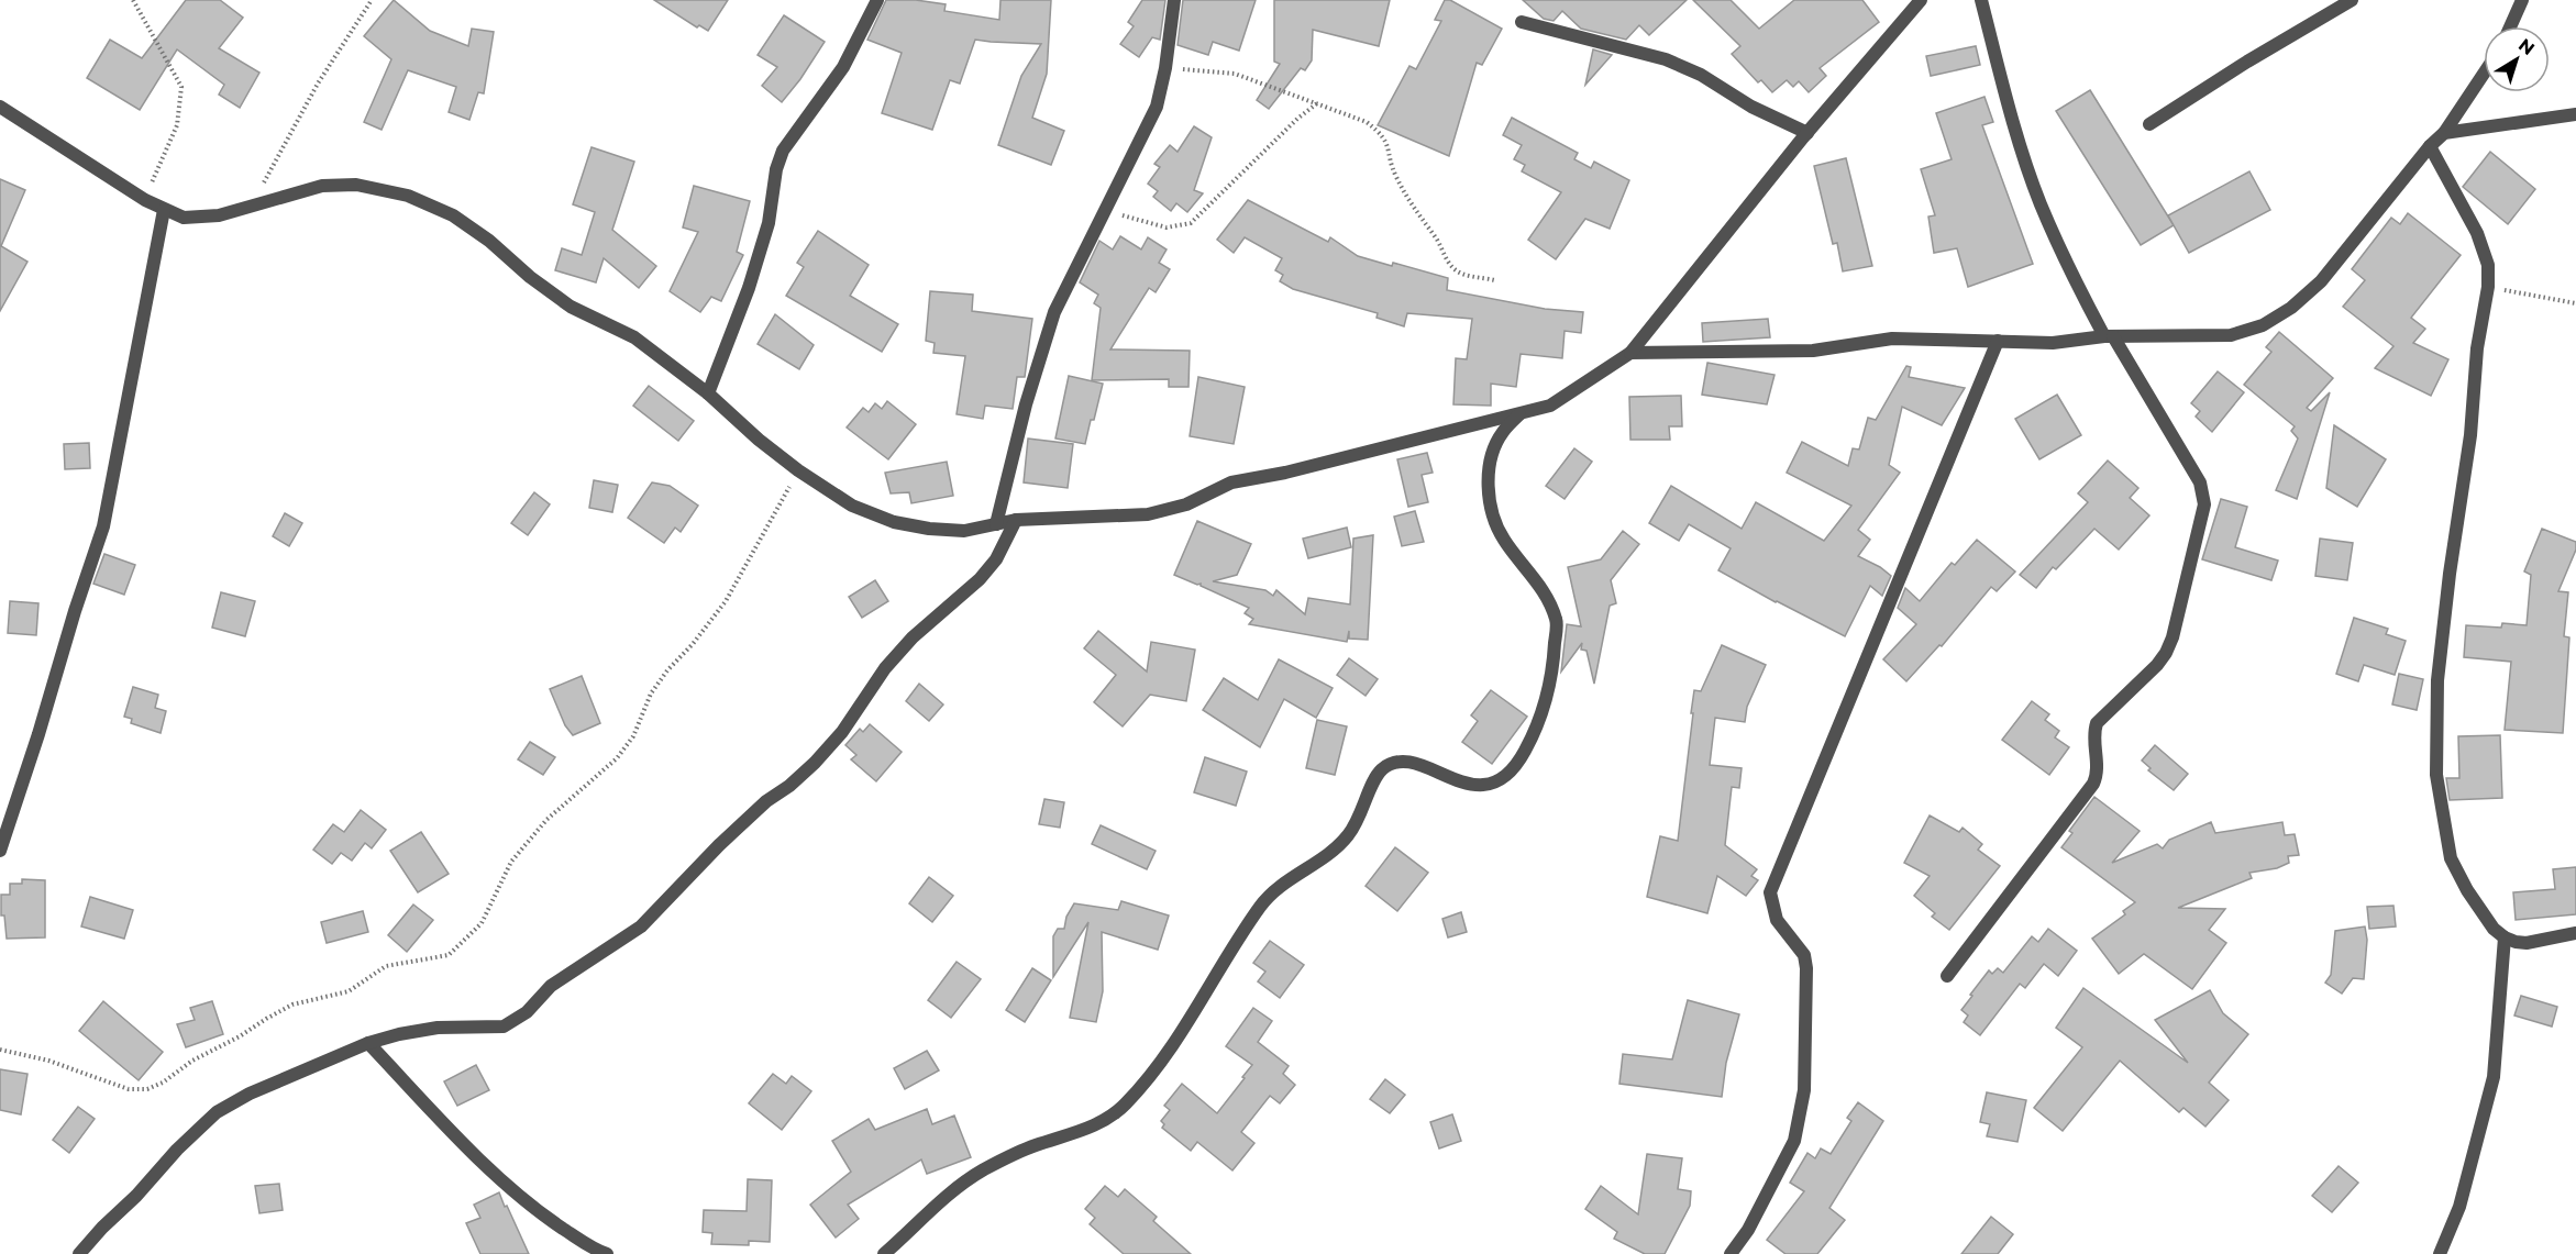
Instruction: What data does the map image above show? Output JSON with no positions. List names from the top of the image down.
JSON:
{
  "north": "top right"
}
